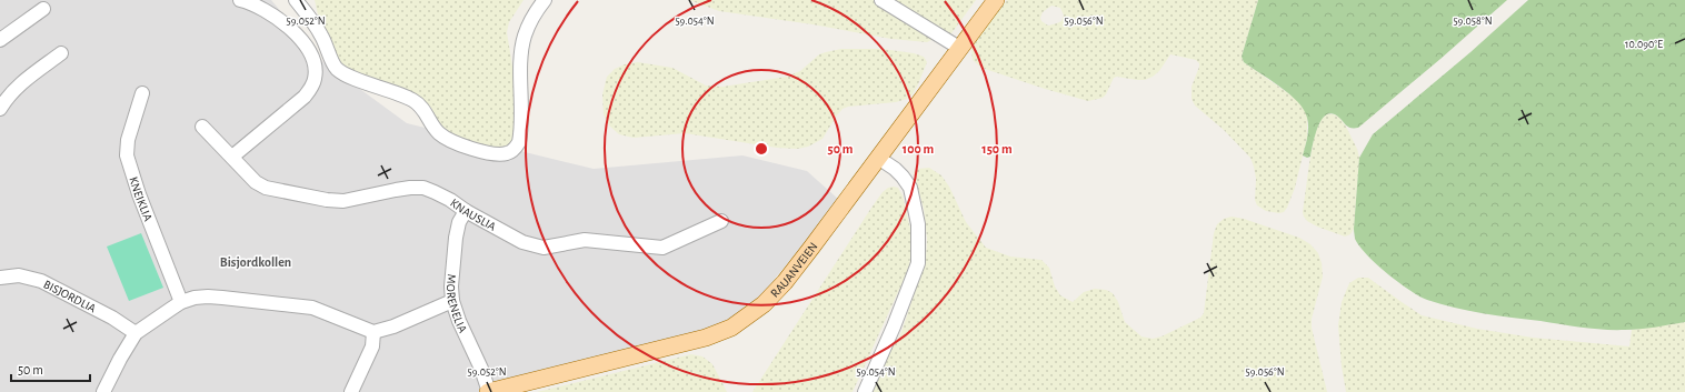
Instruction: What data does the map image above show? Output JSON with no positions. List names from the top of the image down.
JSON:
{
  "streets": {
    "main road": ["RAUANVEIEN"],
    "street": [
      "KNEIKLIA",
      "KNAUSLIA",
      "BISJORDLIA",
      "MORENELIA"
    ]
  },
  "crossings": [
    ["KNAUSLIA", "MORENELIA"],
    ["RAUANVEIEN", "MORENELIA"]
  ],
  "districts": ["Bisjordkollen"],
  "scale_bar": "50 m",
  "coordinates": [
    "59.052°N",
    "59.054°N",
    "59.056°N",
    "59.058°N",
    "10.090°E"
  ],
  "rings": ["50 m", "100 m", "150 m"]
}
